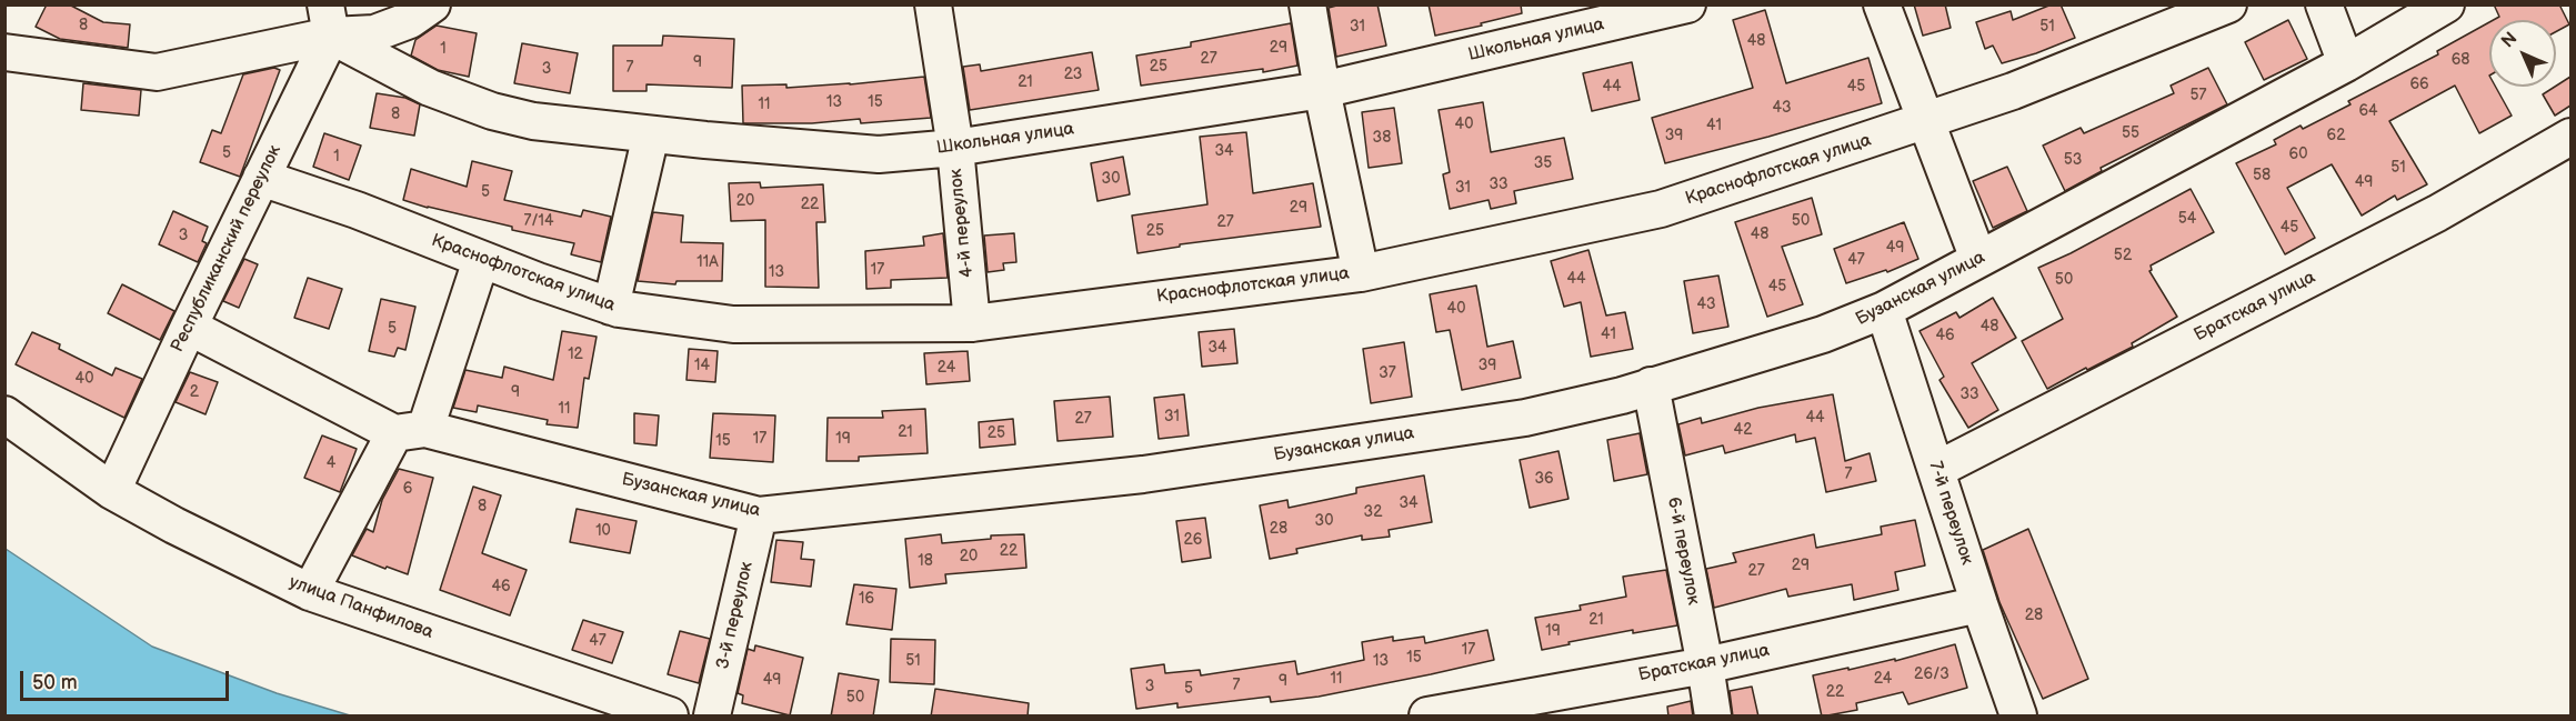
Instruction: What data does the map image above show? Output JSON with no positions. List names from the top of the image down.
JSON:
{
  "streets": {
    "street": [
      "Школьная улица",
      "Краснофлотская улица",
      "4-й переулок",
      "Республиканский переулок",
      "Бузанская улица",
      "Братская улица",
      "7-й переулок",
      "6-й переулок",
      "улица Панфилова",
      "3-й переулок"
    ]
  },
  "crossings": [
    ["Школьная улица", "4-й переулок"],
    ["Школьная улица", "Республиканский переулок"],
    ["Краснофлотская улица", "4-й переулок"],
    ["Краснофлотская улица", "Республиканский переулок"],
    ["Республиканский переулок", "Бузанская улица"],
    ["Республиканский переулок", "улица Панфилова"],
    ["Бузанская улица", "7-й переулок"],
    ["Бузанская улица", "6-й переулок"],
    ["Бузанская улица", "3-й переулок"],
    ["Братская улица", "7-й переулок"],
    ["Братская улица", "6-й переулок"]
  ],
  "house_numbers": [
    "8",
    "31",
    "51",
    "48",
    "29",
    "1",
    "27",
    "68",
    "9",
    "25",
    "7",
    "3",
    "23",
    "21",
    "66",
    "44",
    "45",
    "57",
    "13",
    "15",
    "11",
    "43",
    "64",
    "8",
    "40",
    "41",
    "55",
    "39",
    "62",
    "38",
    "34",
    "5",
    "60",
    "1",
    "53",
    "35",
    "51",
    "58",
    "30",
    "49",
    "33",
    "31",
    "5",
    "20",
    "22",
    "29",
    "54",
    "7/14",
    "50",
    "27",
    "45",
    "25",
    "48",
    "3",
    "49",
    "52",
    "47",
    "11А",
    "17",
    "13",
    "44",
    "50",
    "45",
    "43",
    "40",
    "48",
    "5",
    "41",
    "46",
    "34",
    "12",
    "14",
    "39",
    "24",
    "37",
    "40",
    "2",
    "9",
    "33",
    "11",
    "31",
    "44",
    "27",
    "42",
    "21",
    "25",
    "17",
    "19",
    "15",
    "4",
    "7",
    "36",
    "6",
    "34",
    "8",
    "32",
    "30",
    "28",
    "10",
    "26",
    "22",
    "20",
    "18",
    "29",
    "27",
    "46",
    "16",
    "28",
    "21",
    "19",
    "47",
    "17",
    "15",
    "51",
    "13",
    "26/3",
    "11",
    "24",
    "49",
    "9",
    "7",
    "3",
    "5",
    "22",
    "50"
  ],
  "scale_bar": "50 m",
  "north": "top left"
}
